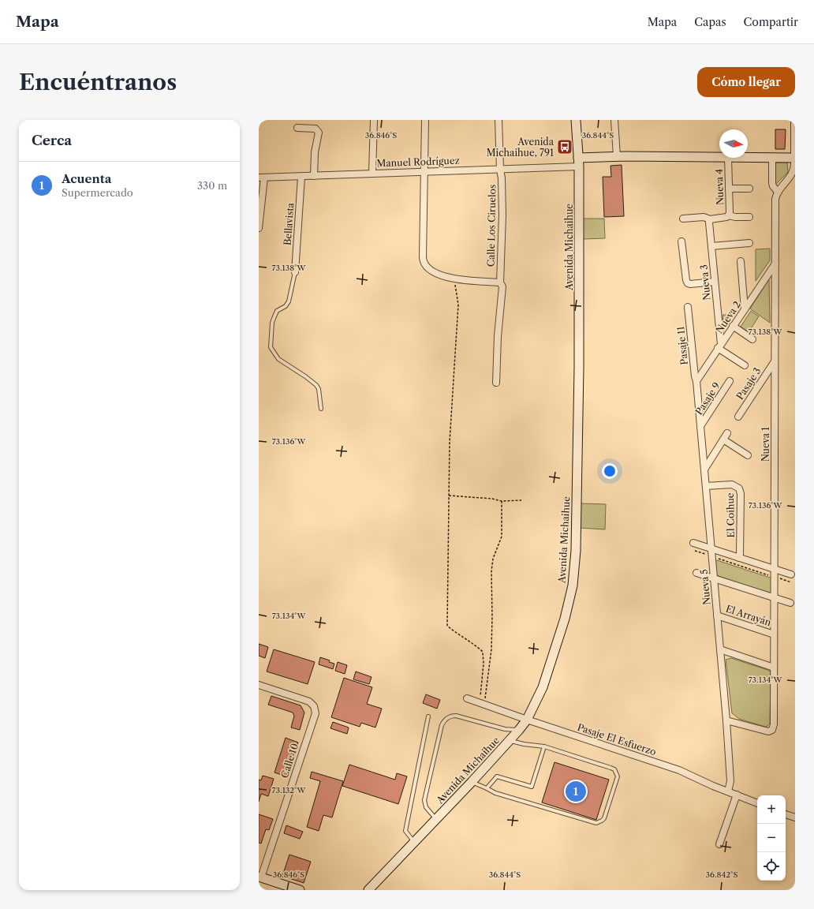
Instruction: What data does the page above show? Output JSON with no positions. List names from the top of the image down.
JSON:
{
  "streets": {
    "street": [
      "Manuel Rodríguez",
      "Nueva 4",
      "Bellavista",
      "Calle Los Ciruelos",
      "Avenida Michaihue",
      "Nueva 3",
      "Nueva 2",
      "Pasaje 11",
      "Pasaje 3",
      "Pasaje 9",
      "Nueva 1",
      "El Coihue",
      "Nueva 5",
      "El Arrayán",
      "Pasaje El Esfuerzo",
      "Calle 10"
    ]
  },
  "crossings": [
    ["Manuel Rodríguez", "Bellavista"],
    ["Manuel Rodríguez", "Calle Los Ciruelos"],
    ["Manuel Rodríguez", "Avenida Michaihue"],
    ["Avenida Michaihue", "Pasaje El Esfuerzo"],
    ["Nueva 3", "Nueva 2"],
    ["Nueva 2", "Pasaje 11"],
    ["Nueva 2", "Nueva 1"],
    ["Nueva 2", "Nueva 5"],
    ["Pasaje 11", "Nueva 5"],
    ["Pasaje 3", "Nueva 1"],
    ["Pasaje 9", "Nueva 5"],
    ["Nueva 1", "Nueva 5"],
    ["Nueva 1", "El Arrayán"],
    ["El Coihue", "Nueva 5"],
    ["Nueva 5", "El Arrayán"],
    ["Nueva 5", "Pasaje El Esfuerzo"]
  ],
  "places": {
    "bus stop": ["Avenida Michaihue, 791"]
  },
  "north": "right",
  "page": {
    "header": "Mapa",
    "nav": ["Mapa", "Capas", "Compartir"],
    "buttons": "Cómo llegar",
    "title": "Encuéntranos",
    "heading": "Cerca",
    "list": [
      {
        "mark": "1",
        "name": "Acuenta",
        "note": "Supermercado",
        "value": "330 m"
      }
    ],
    "pins": "1",
    "map_buttons": ["+", "−"]
  },
  "coordinates": [
    "36.846°S",
    "36.844°S",
    "73.138°W",
    "73.136°W",
    "73.134°W",
    "73.132°W",
    "36.842°S"
  ]
}
